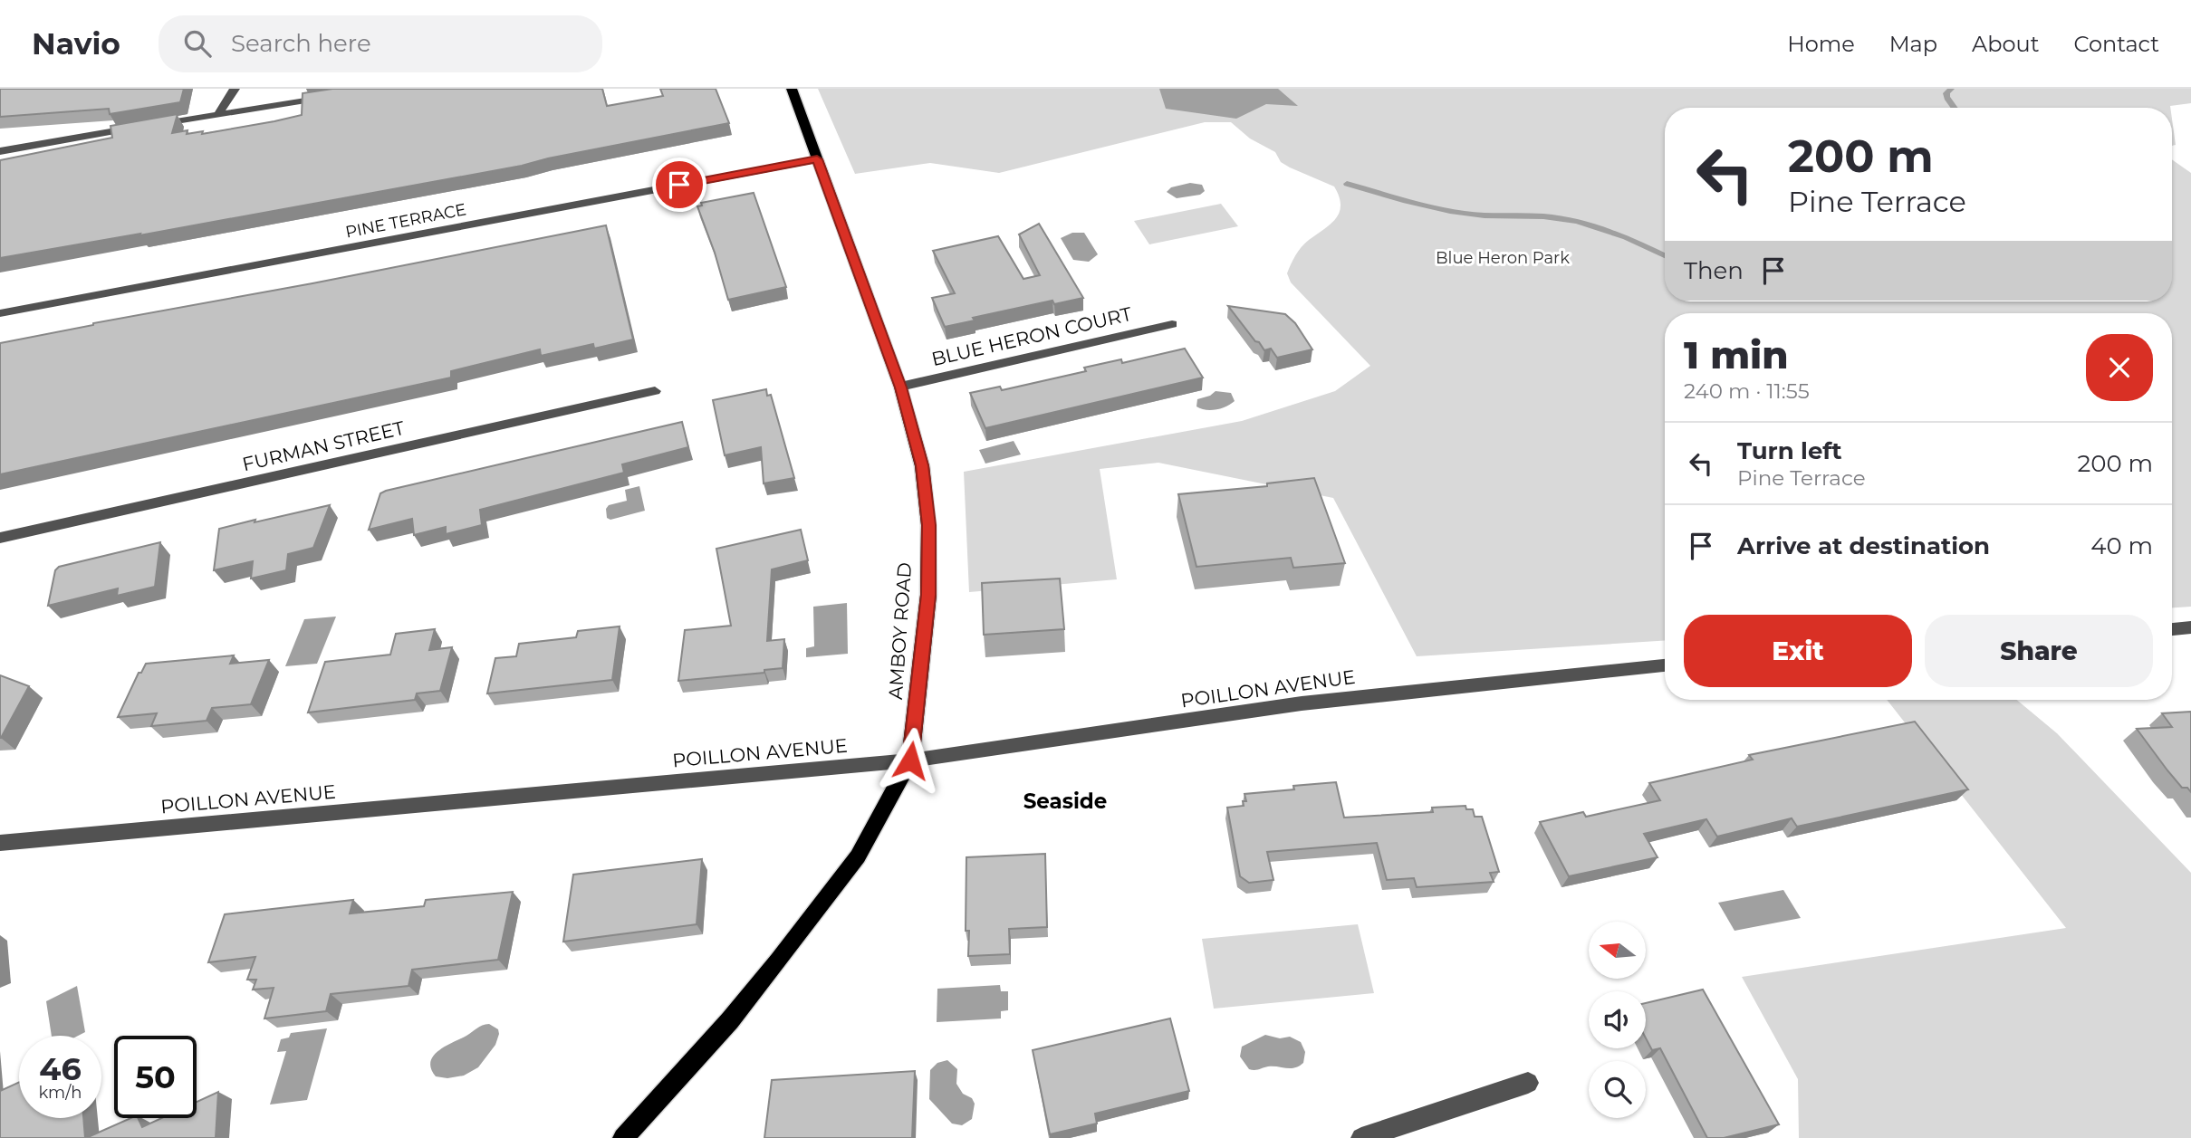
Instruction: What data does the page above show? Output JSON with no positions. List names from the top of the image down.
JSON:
{
  "streets": {
    "main road": ["AMBOY ROAD"],
    "street": [
      "PINE TERRACE",
      "BLUE HERON COURT",
      "FURMAN STREET",
      "POILLON AVENUE"
    ]
  },
  "crossings": [
    ["PINE TERRACE", "AMBOY ROAD"],
    ["BLUE HERON COURT", "AMBOY ROAD"],
    ["AMBOY ROAD", "POILLON AVENUE"]
  ],
  "districts": ["Seaside"],
  "parks": ["Blue Heron Park"],
  "north": "left",
  "page": {
    "header": "Navio",
    "search": "Search here",
    "nav": [
      "Home",
      "Map",
      "About",
      "Contact"
    ],
    "turn": ["200 m", "Pine Terrace"],
    "then": "Then",
    "heading": ["1 min", "240 m · 11:55"],
    "list": [
      {
        "name": "Turn left",
        "note": "Pine Terrace",
        "value": "200 m"
      },
      {
        "name": "Arrive at destination",
        "value": "40 m"
      }
    ],
    "buttons": ["Exit", "Share"],
    "speed": "46 km/h",
    "limit": "50"
  }
}
